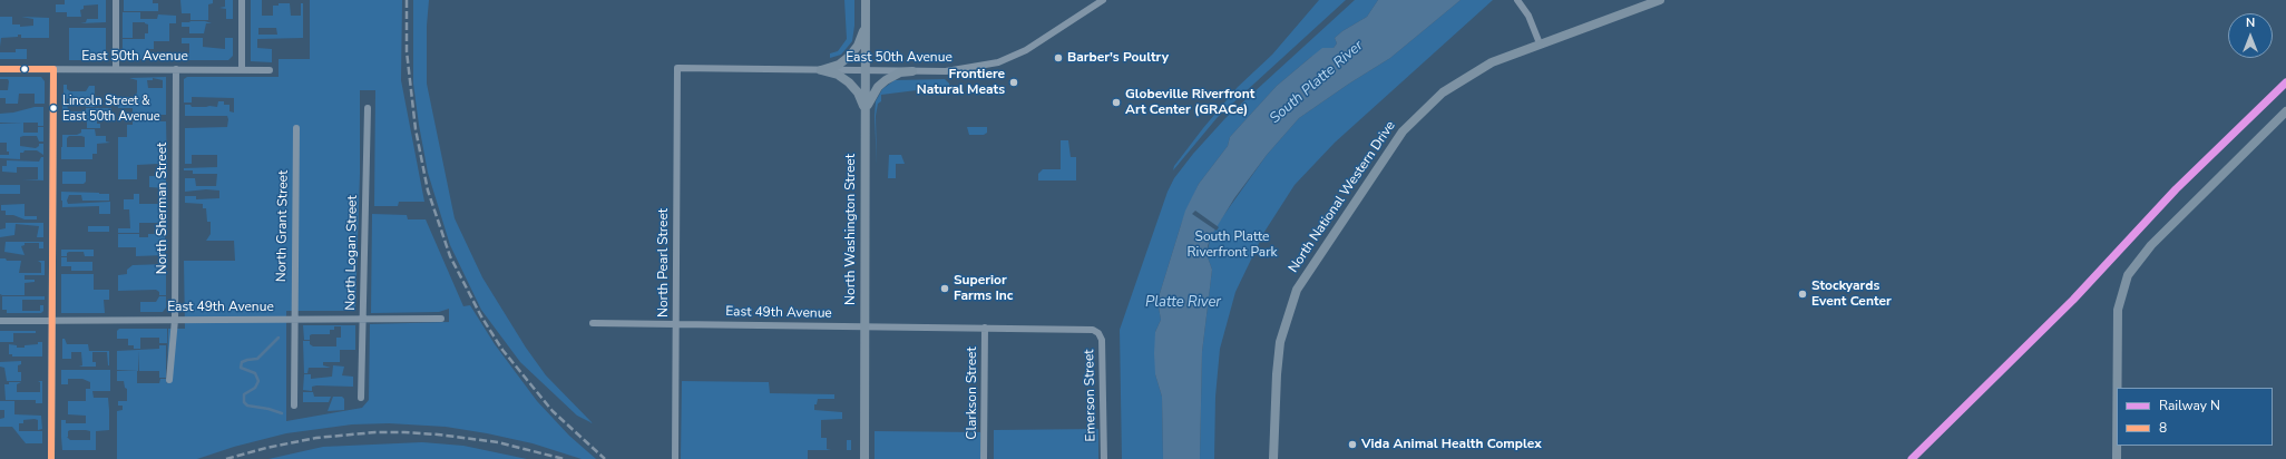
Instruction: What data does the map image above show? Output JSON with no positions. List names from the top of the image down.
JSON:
{
  "streets": {
    "main road": ["North National Western Drive", "North Washington Street"],
    "street": [
      "East 50th Avenue",
      "North Sherman Street",
      "North Grant Street",
      "North Logan Street",
      "North Pearl Street",
      "East 49th Avenue",
      "Clarkson Street",
      "Emerson Street"
    ]
  },
  "crossings": [
    ["East 50th Avenue", "North Sherman Street"],
    ["East 50th Avenue", "North Washington Street"],
    ["East 50th Avenue", "North Pearl Street"],
    ["North Sherman Street", "East 49th Avenue"],
    ["North Grant Street", "East 49th Avenue"],
    ["North Washington Street", "East 49th Avenue"],
    ["North Logan Street", "East 49th Avenue"],
    ["North Pearl Street", "East 49th Avenue"],
    ["East 49th Avenue", "Clarkson Street"],
    ["East 49th Avenue", "Emerson Street"]
  ],
  "water": ["South Platte River", "Platte River"],
  "parks": ["South Platte Riverfront Park"],
  "places": [
    "Barber's Poultry",
    "Frontiere Natural Meats",
    "Globeville Riverfront Art Center (GRACe)",
    "Lincoln Street & East 50th Avenue",
    "Superior Farms Inc",
    "Stockyards Event Center",
    "Vida Animal Health Complex"
  ],
  "lines": ["transit line 8", "rail line N"],
  "legend": ["Railway N", "8"],
  "north": "top"
}
